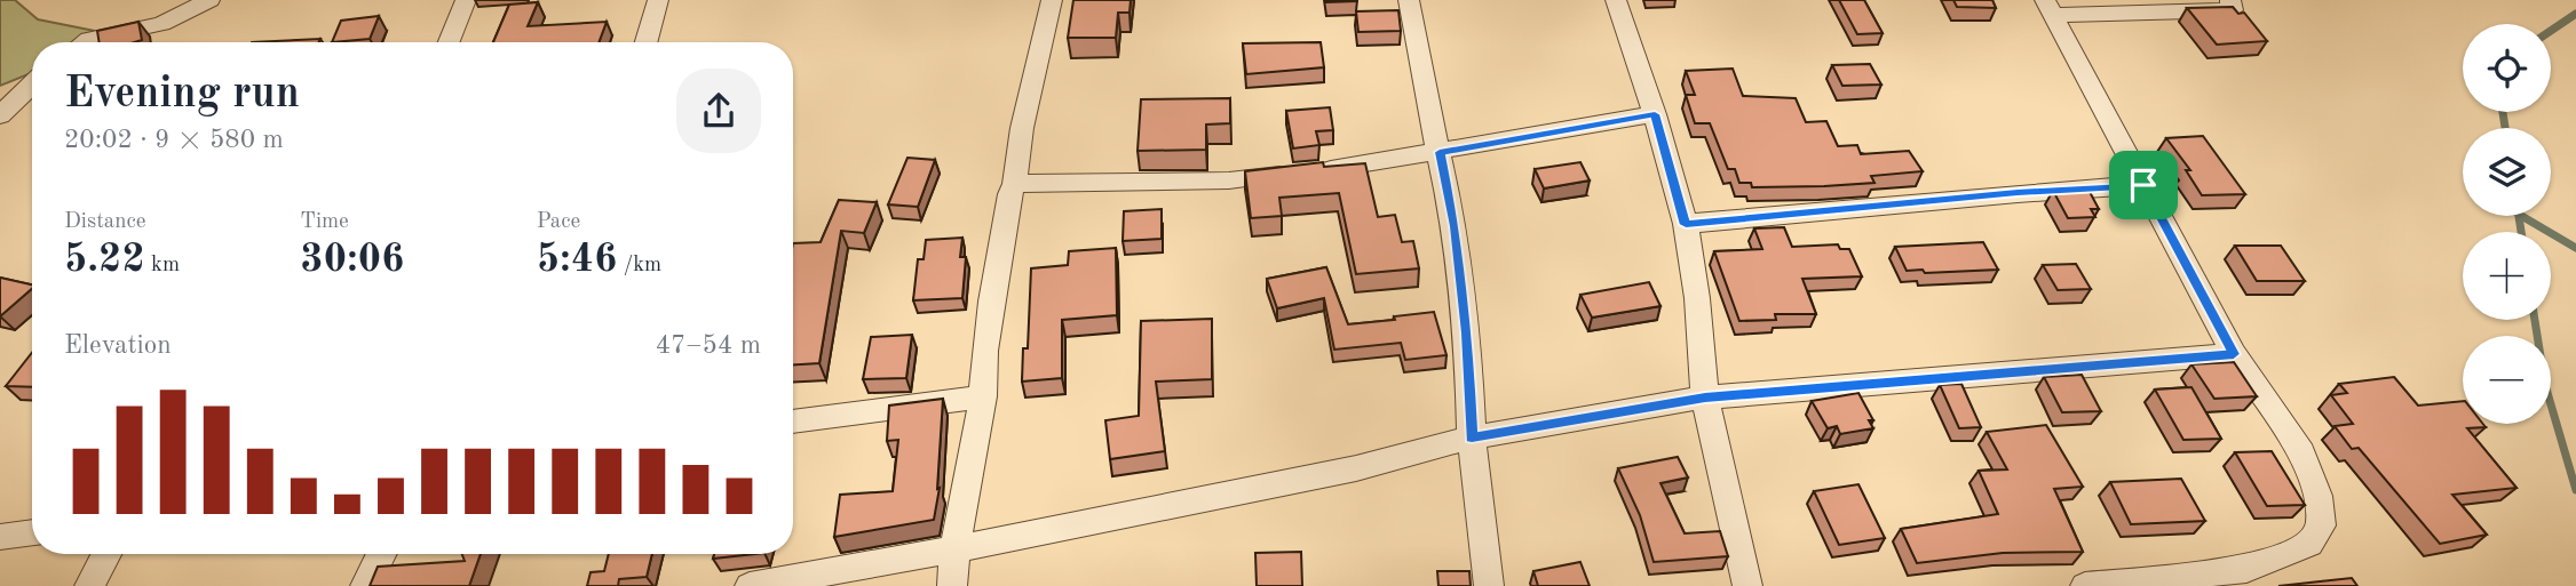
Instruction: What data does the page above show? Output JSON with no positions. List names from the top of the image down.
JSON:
{
  "page": {
    "map_buttons": ["+", "−"],
    "heading": ["Evening run", "20:02 · 9 × 580 m"],
    "stats": [
      ["Distance", "5.22 km"],
      ["Time", "30:06"],
      ["Pace", "5:46 /km"]
    ],
    "chart": ["Elevation", "47–54 m"]
  }
}
